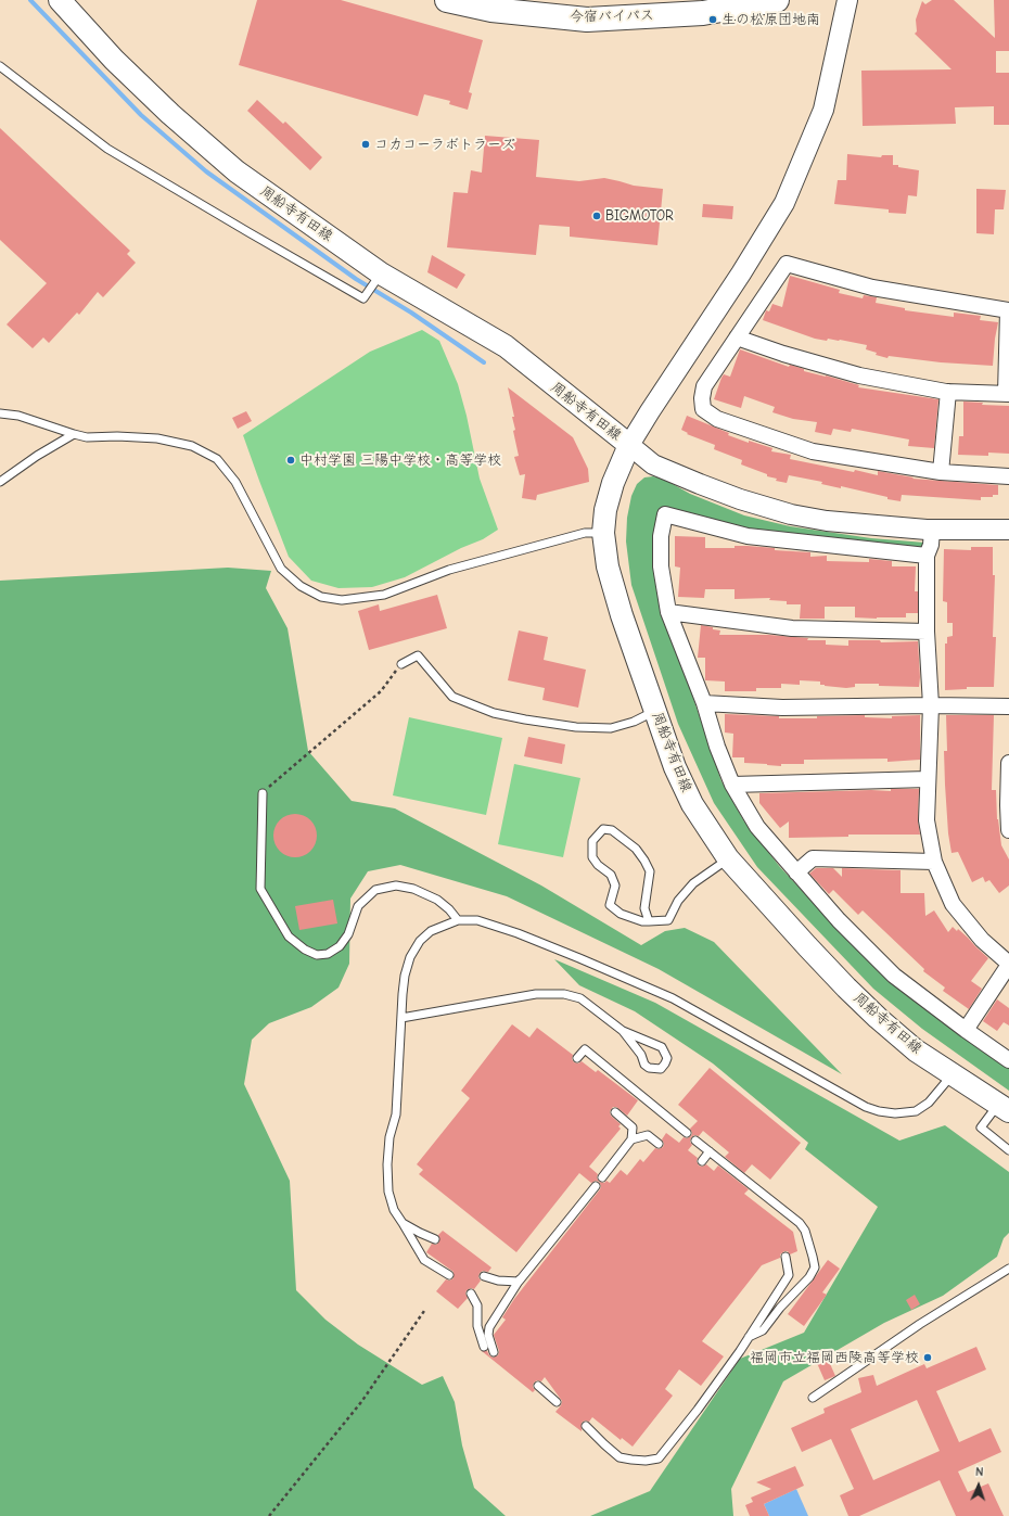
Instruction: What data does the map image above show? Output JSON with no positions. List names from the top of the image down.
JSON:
{
  "streets": {
    "highway": ["今宿バイパス"],
    "main road": ["周船寺有田線"]
  },
  "places": [
    "生の松原団地南",
    "コカコーラボトラーズ",
    "BIGMOTOR",
    "中村学園 三陽中学校・高等学校",
    "福岡市立福岡西陵高等学校"
  ],
  "north": "top"
}
